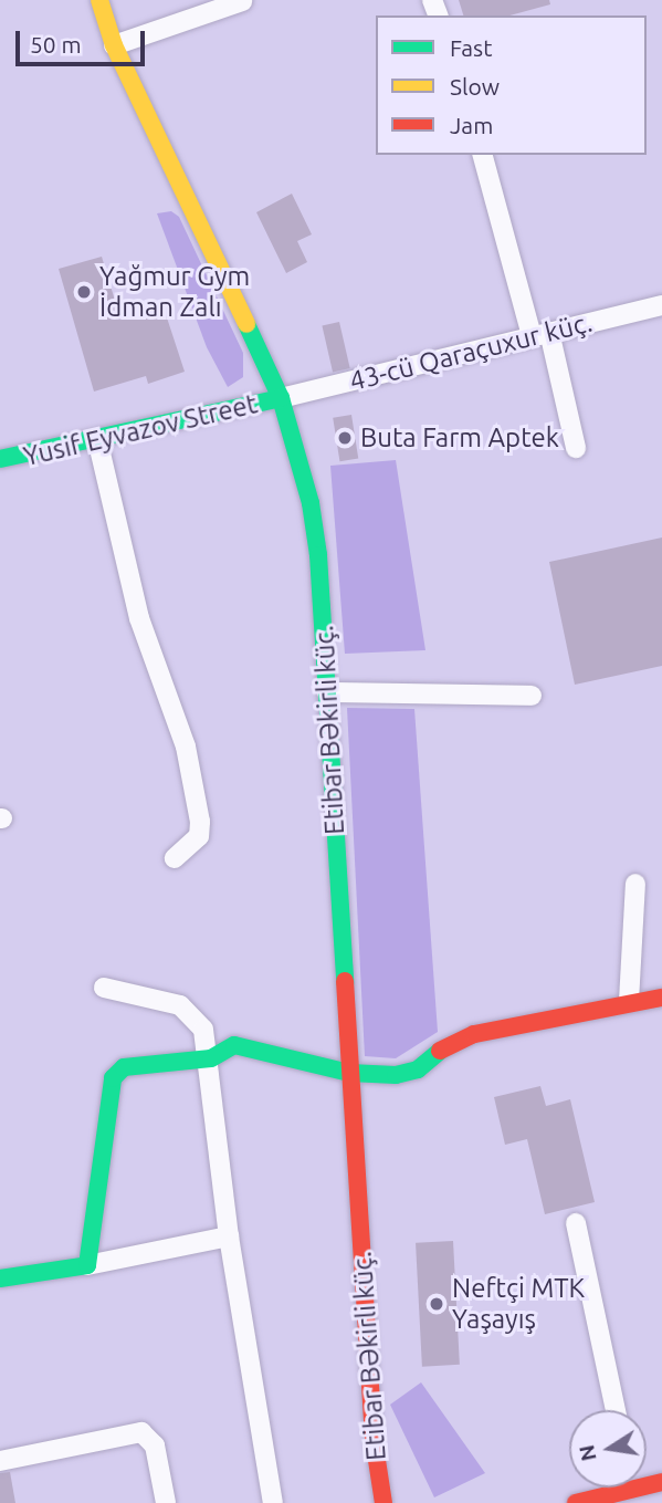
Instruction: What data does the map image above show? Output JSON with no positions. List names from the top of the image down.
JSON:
{
  "streets": {
    "main road": ["Yusif Eyvazov Street", "Etibar Bəkirli küç."],
    "street": ["43-cü Qaraçuxur küç."]
  },
  "crossings": [
    ["43-cü Qaraçuxur küç.", "Yusif Eyvazov Street"],
    ["43-cü Qaraçuxur küç.", "Etibar Bəkirli küç."],
    ["Yusif Eyvazov Street", "Etibar Bəkirli küç."]
  ],
  "places": ["Yağmur Gym İdman Zalı", "Buta Farm Aptek", "Neftçi MTK Yaşayış"],
  "legend": ["Fast", "Slow", "Jam"],
  "scale_bar": "50 m",
  "north": "left"
}
